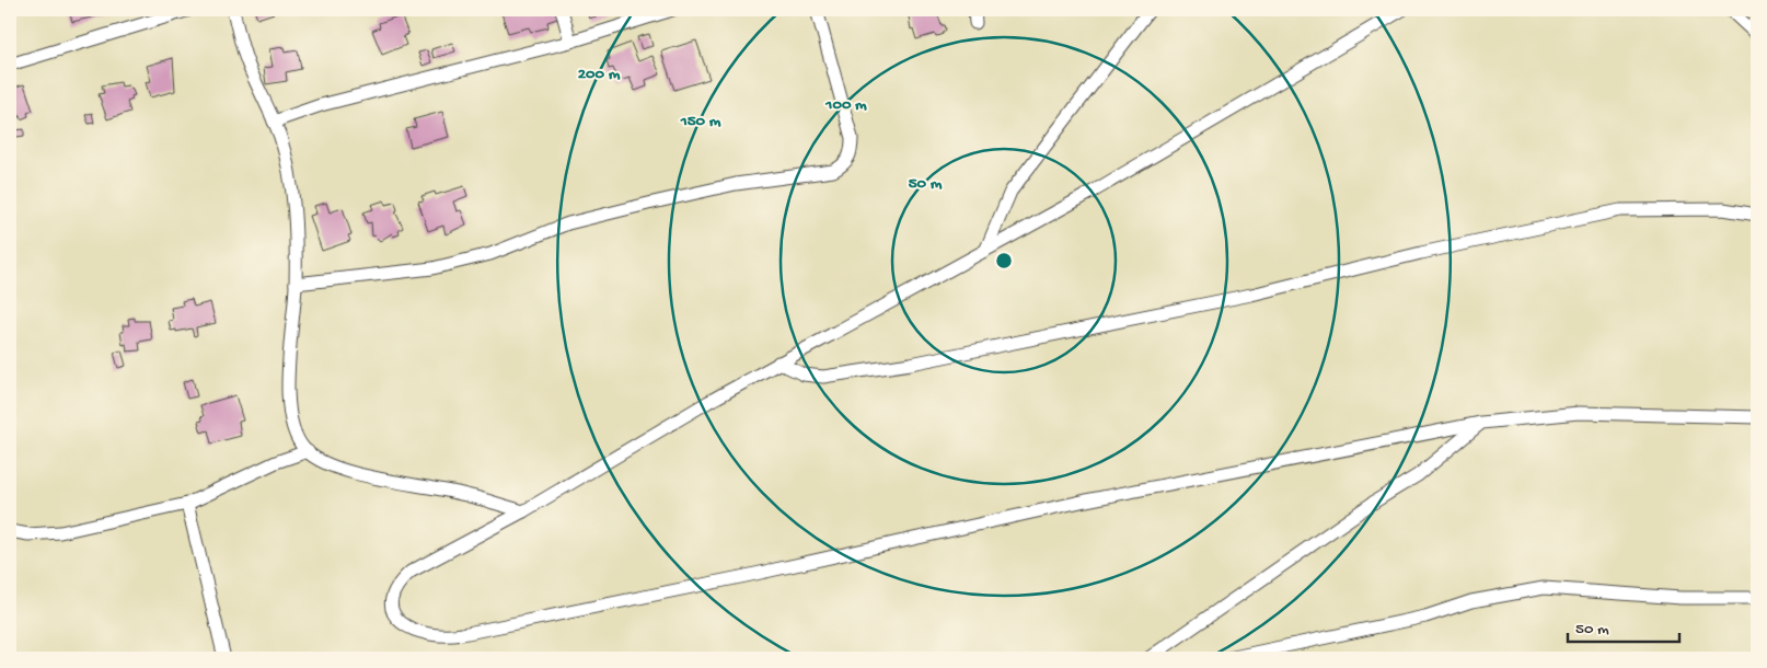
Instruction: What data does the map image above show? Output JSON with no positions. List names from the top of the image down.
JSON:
{
  "scale_bar": "50 m",
  "rings": [
    "200 m",
    "100 m",
    "150 m",
    "50 m"
  ]
}
